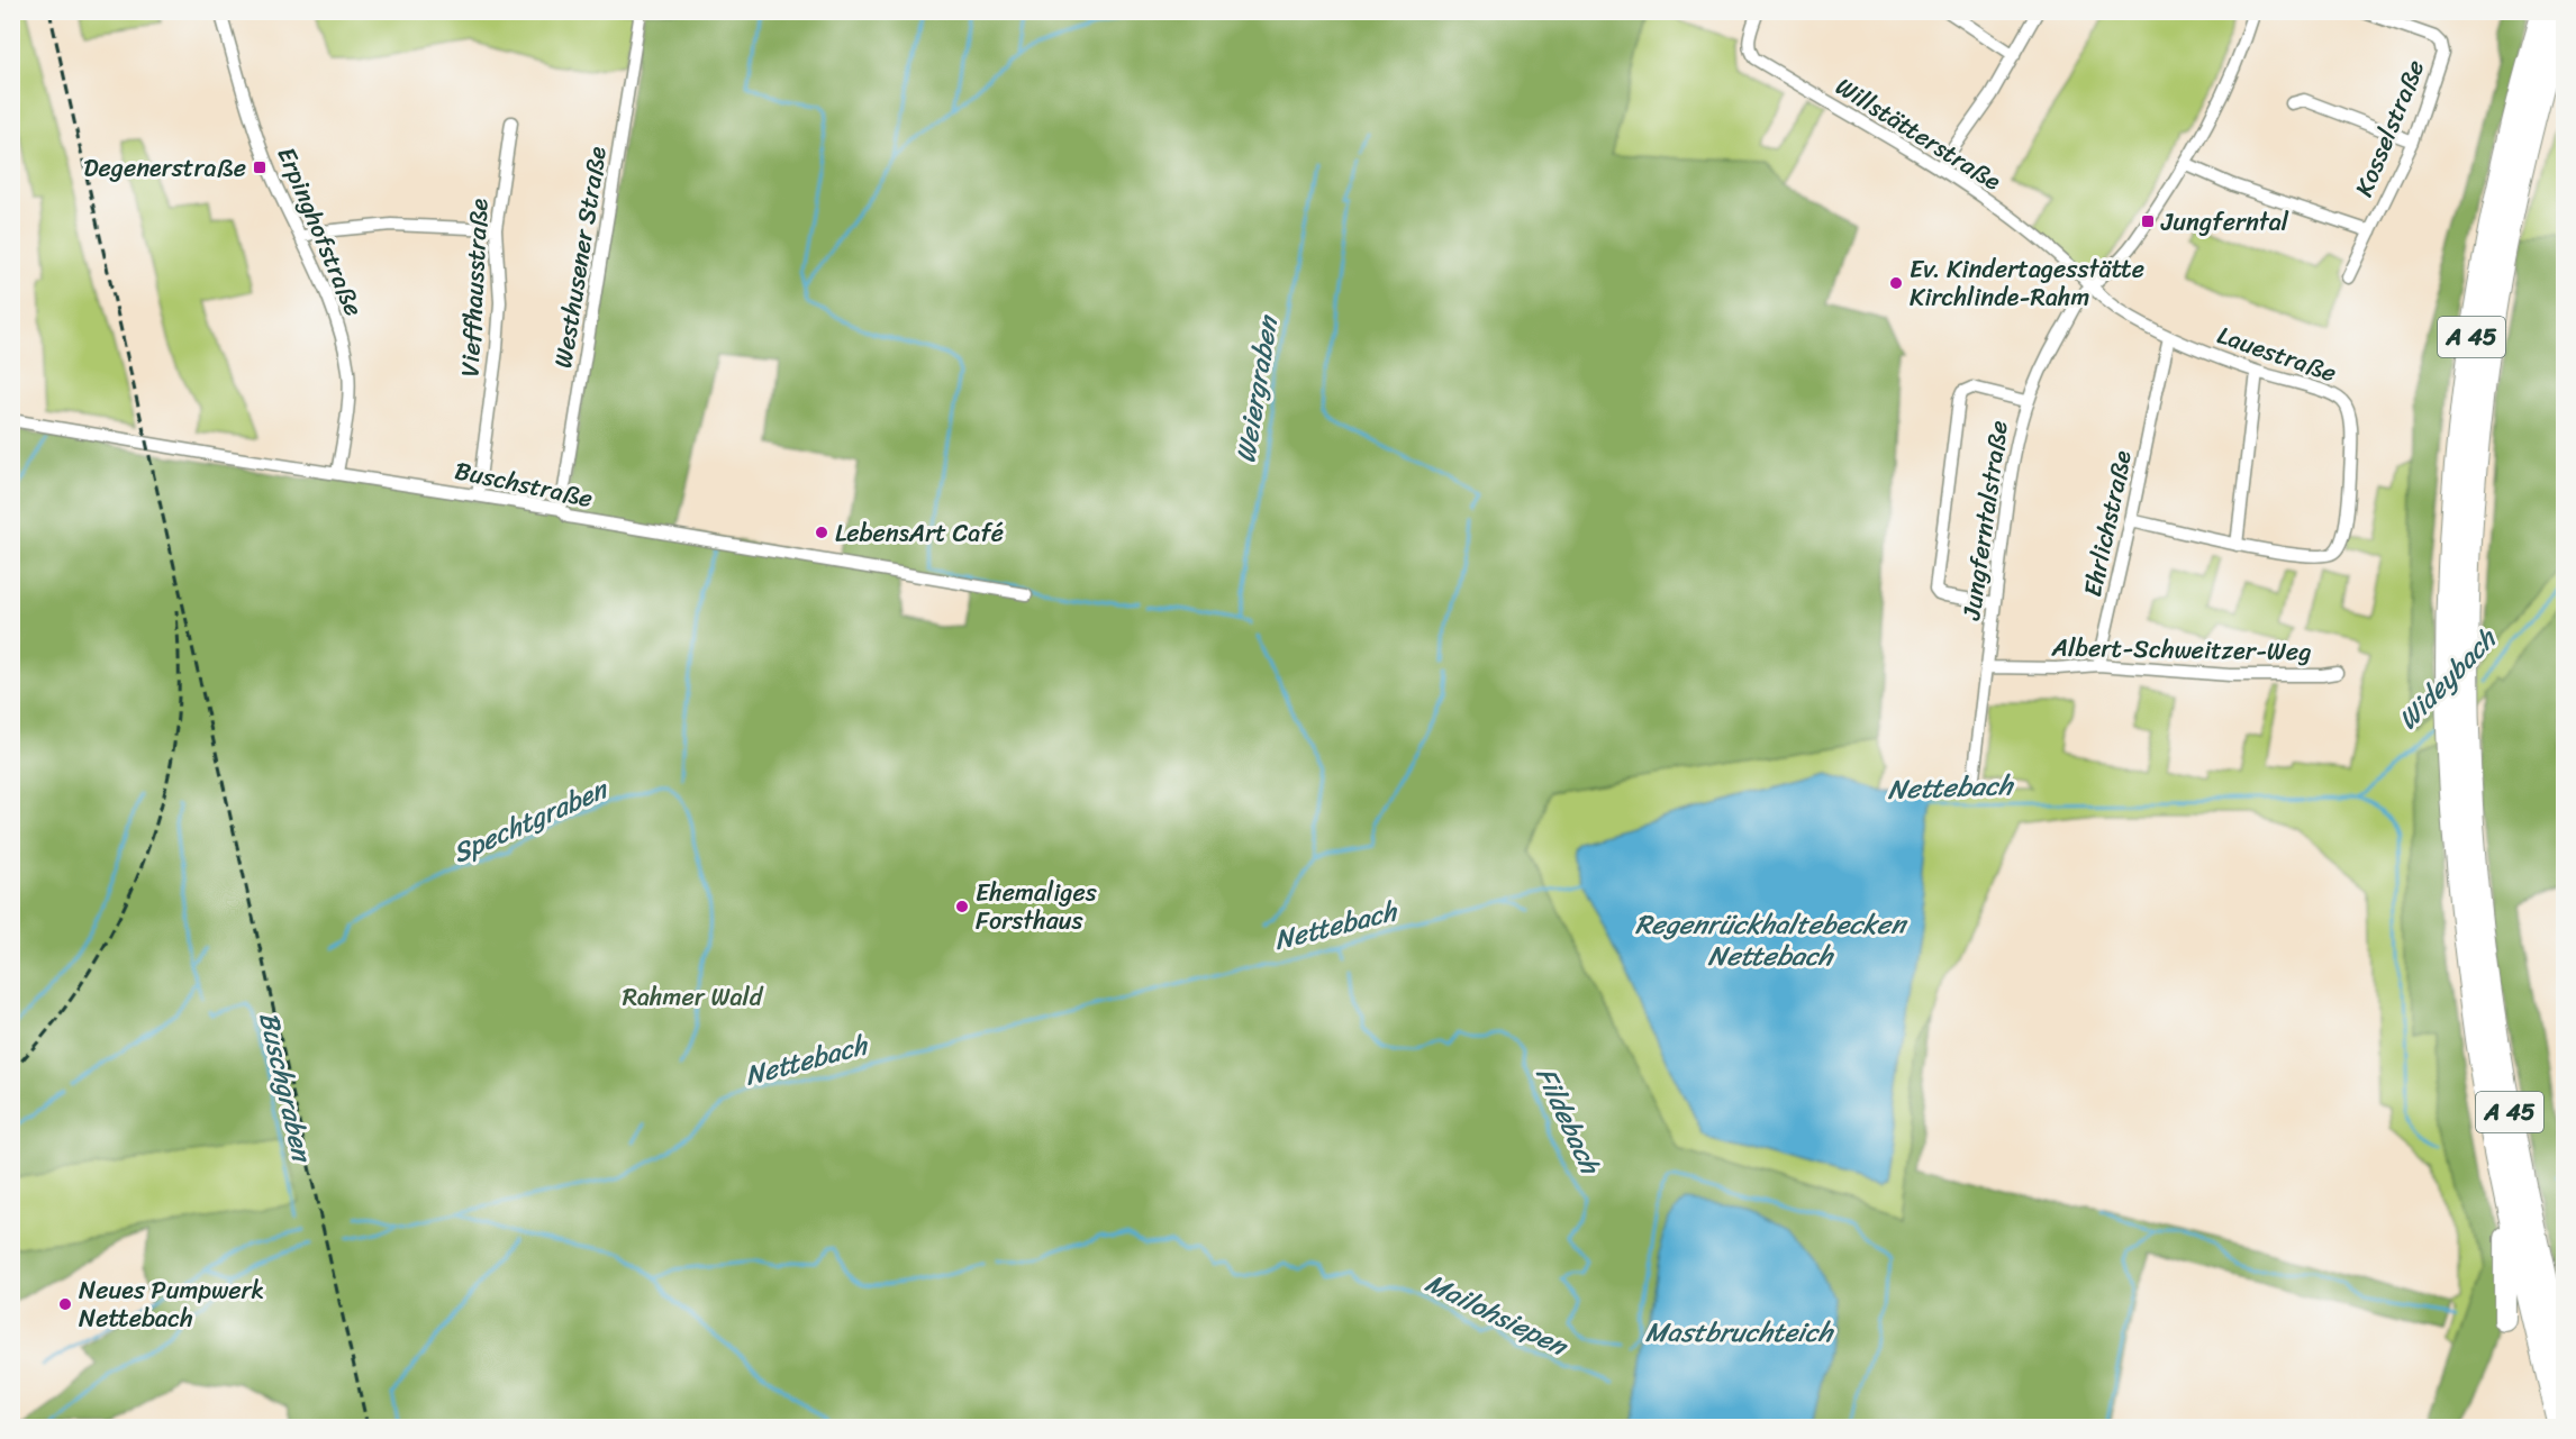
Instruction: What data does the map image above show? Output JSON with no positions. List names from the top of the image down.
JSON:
{
  "streets": {
    "highway": ["A 45"],
    "street": [
      "Kosselstraße",
      "Willstätterstraße",
      "Erpinghofstraße",
      "Westhusener Straße",
      "Vieffhausstraße",
      "Lauestraße",
      "Buschstraße",
      "Jungferntalstraße",
      "Ehrlichstraße",
      "Albert-Schweitzer-Weg"
    ]
  },
  "crossings": [
    ["Kosselstraße", "Jungferntalstraße"],
    ["Willstätterstraße", "Lauestraße"],
    ["Willstätterstraße", "Jungferntalstraße"],
    ["Erpinghofstraße", "Buschstraße"],
    ["Westhusener Straße", "Buschstraße"],
    ["Vieffhausstraße", "Buschstraße"],
    ["Lauestraße", "Jungferntalstraße"],
    ["Lauestraße", "Ehrlichstraße"],
    ["Jungferntalstraße", "Albert-Schweitzer-Weg"],
    ["Ehrlichstraße", "Albert-Schweitzer-Weg"]
  ],
  "water": [
    "Weiergraben",
    "Wideybach",
    "Nettebach",
    "Spechtgraben",
    "Regenrückhaltebecken Nettebach",
    "Buschgraben",
    "Fildebach",
    "Mailohsiepen",
    "Mastbruchteich"
  ],
  "parks": ["Rahmer Wald"],
  "places": {
    "transit": ["Degenerstraße", "Jungferntal"],
    "other": [
      "Ev. Kindertagesstätte Kirchlinde-Rahm",
      "LebensArt Café",
      "Ehemaliges Forsthaus",
      "Neues Pumpwerk Nettebach"
    ]
  }
}
